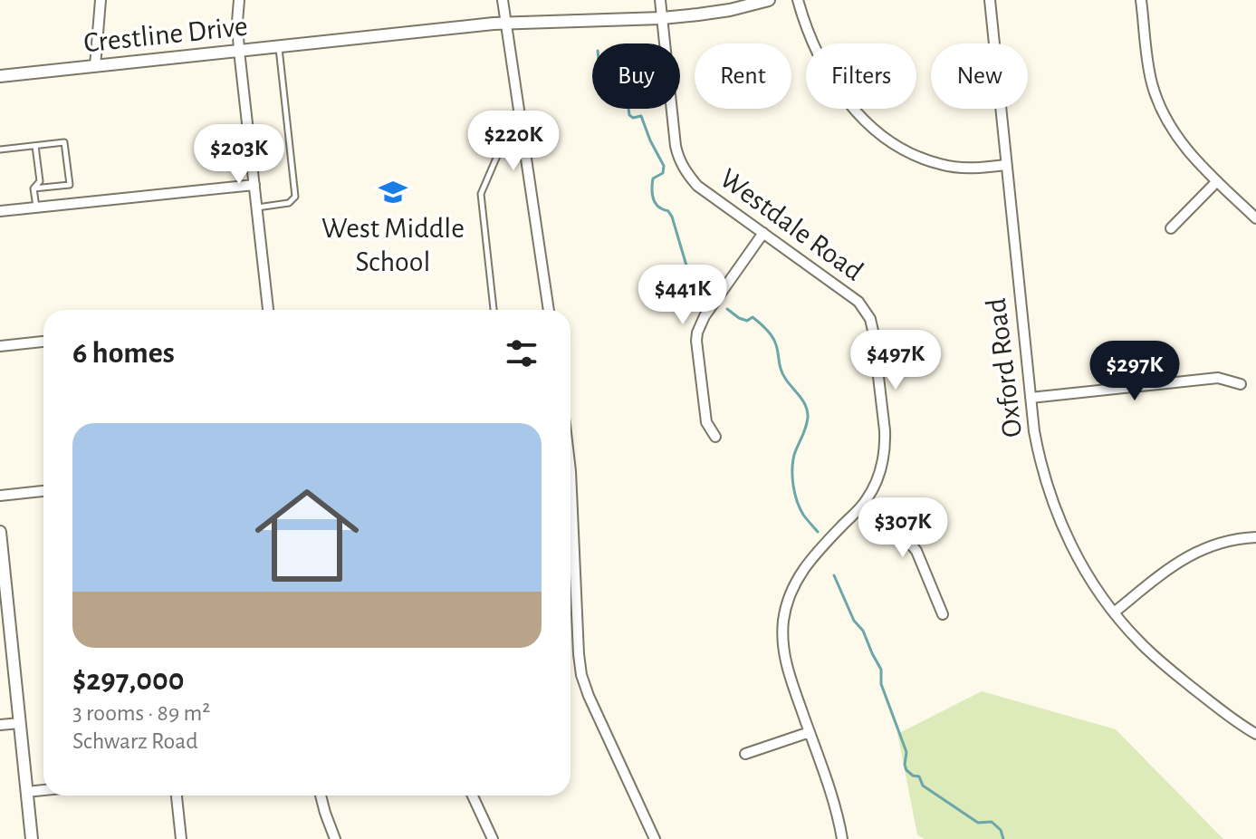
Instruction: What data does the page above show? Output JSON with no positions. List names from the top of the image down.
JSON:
{
  "streets": {
    "street": ["Crestline Drive", "Westdale Road", "Oxford Road"]
  },
  "crossings": [
    ["Crestline Drive", "Westdale Road"]
  ],
  "places": {
    "school or university": ["West Middle School"]
  },
  "page": {
    "chip": [
      "Buy",
      "Rent",
      "Filters",
      "New"
    ],
    "price": [
      "$220K",
      "$203K",
      "$441K",
      "$497K",
      "$297K",
      "$307K"
    ],
    "heading": "6 homes",
    "list": [
      {
        "name": "$297,000",
        "note": "3 rooms · 89 m² · Schwarz Road"
      }
    ]
  }
}
